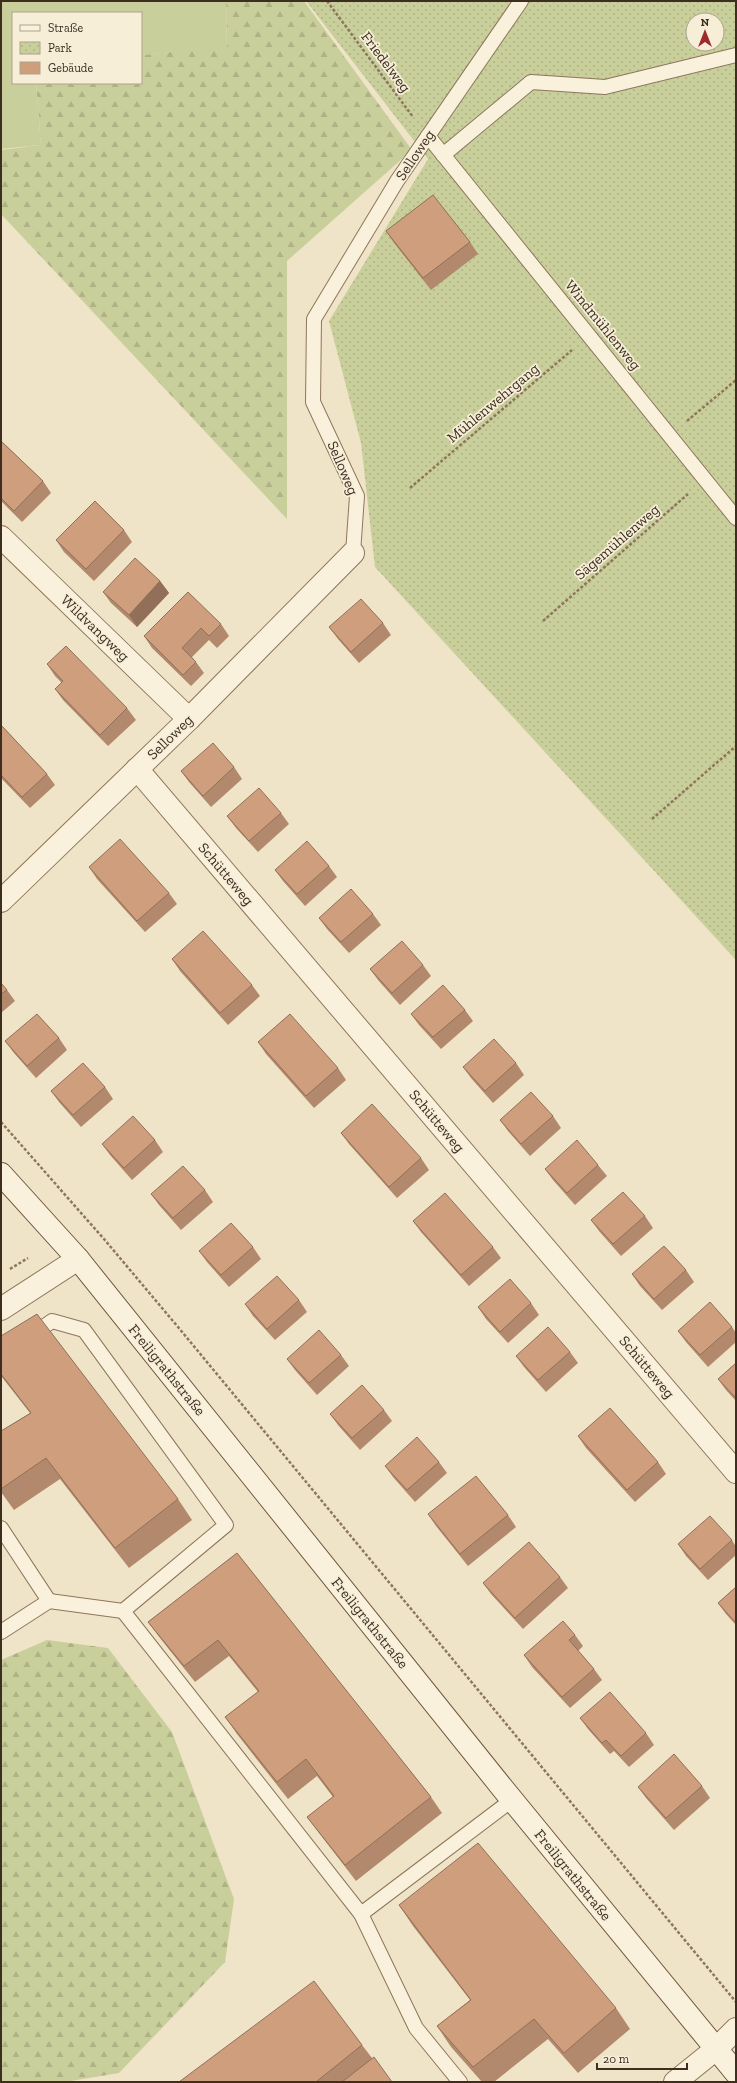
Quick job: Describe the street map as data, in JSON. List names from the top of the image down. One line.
{"streets":{"street":["Selloweg","Wildvangweg","Schütteweg","Freiligrathstraße"],"lane":["Windmühlenweg"],"path":["Friedelweg","Mühlenwehrgang","Sägemühlenweg"]},"crossings":[["Friedelweg","Selloweg"],["Friedelweg","Windmühlenweg"],["Selloweg","Windmühlenweg"],["Selloweg","Wildvangweg"],["Selloweg","Schütteweg"],["Windmühlenweg","Mühlenwehrgang"],["Windmühlenweg","Sägemühlenweg"]],"legend":["Straße","Park","Gebäude"],"scale_bar":"20 m","north":"top"}
